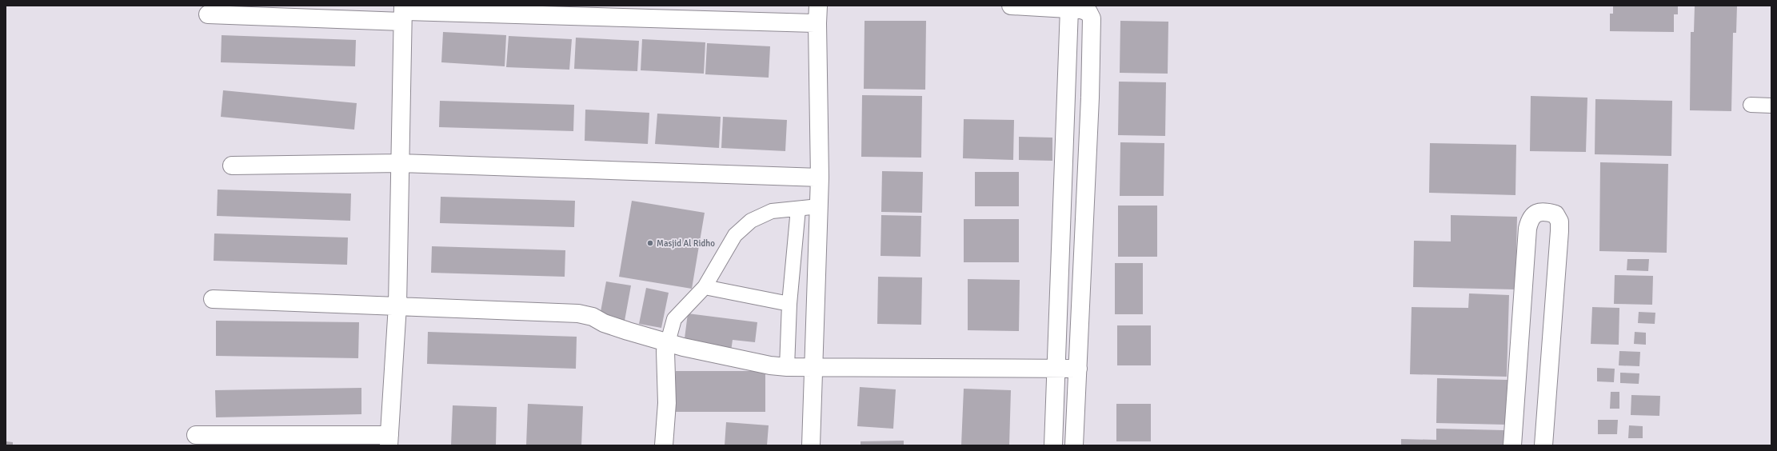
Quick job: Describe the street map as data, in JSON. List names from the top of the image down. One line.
{"places":["Masjid Al Ridho"]}
